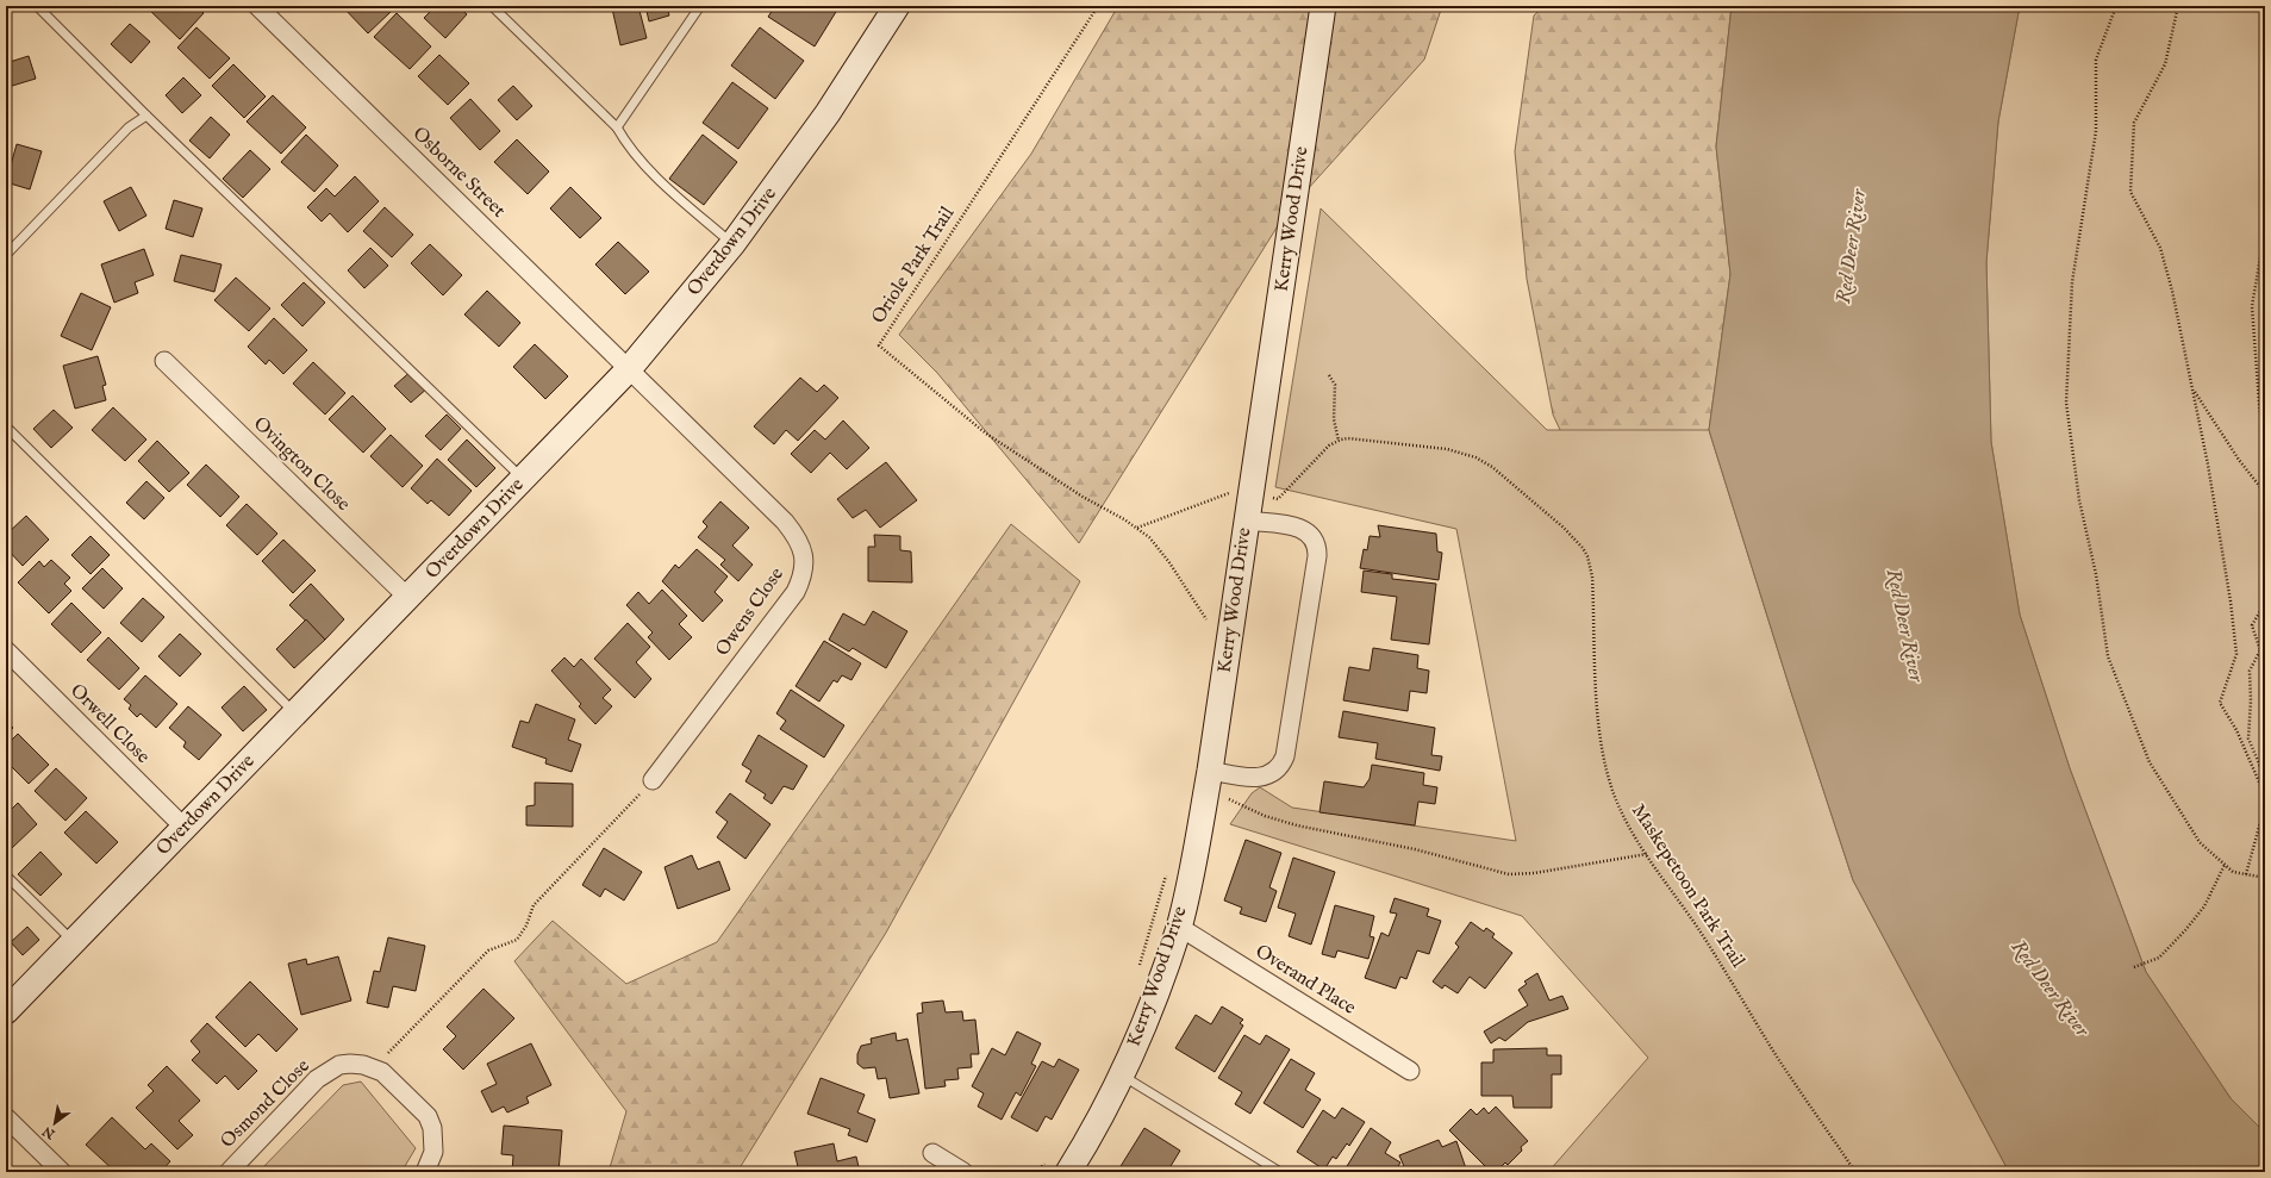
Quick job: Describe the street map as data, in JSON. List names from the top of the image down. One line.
{"streets":{"street":["Osborne Street","Kerry Wood Drive","Overdown Drive","Ovington Close","Owens Close","Orwell Close","Overand Place","Osmond Close"],"path":["Oriole Park Trail","Maskepetoon Park Trail"]},"crossings":[["Osborne Street","Overdown Drive"],["Osborne Street","Owens Close"],["Kerry Wood Drive","Overand Place"],["Overdown Drive","Ovington Close"],["Overdown Drive","Owens Close"],["Overdown Drive","Orwell Close"]],"water":["Red Deer River"],"north":"bottom left"}
